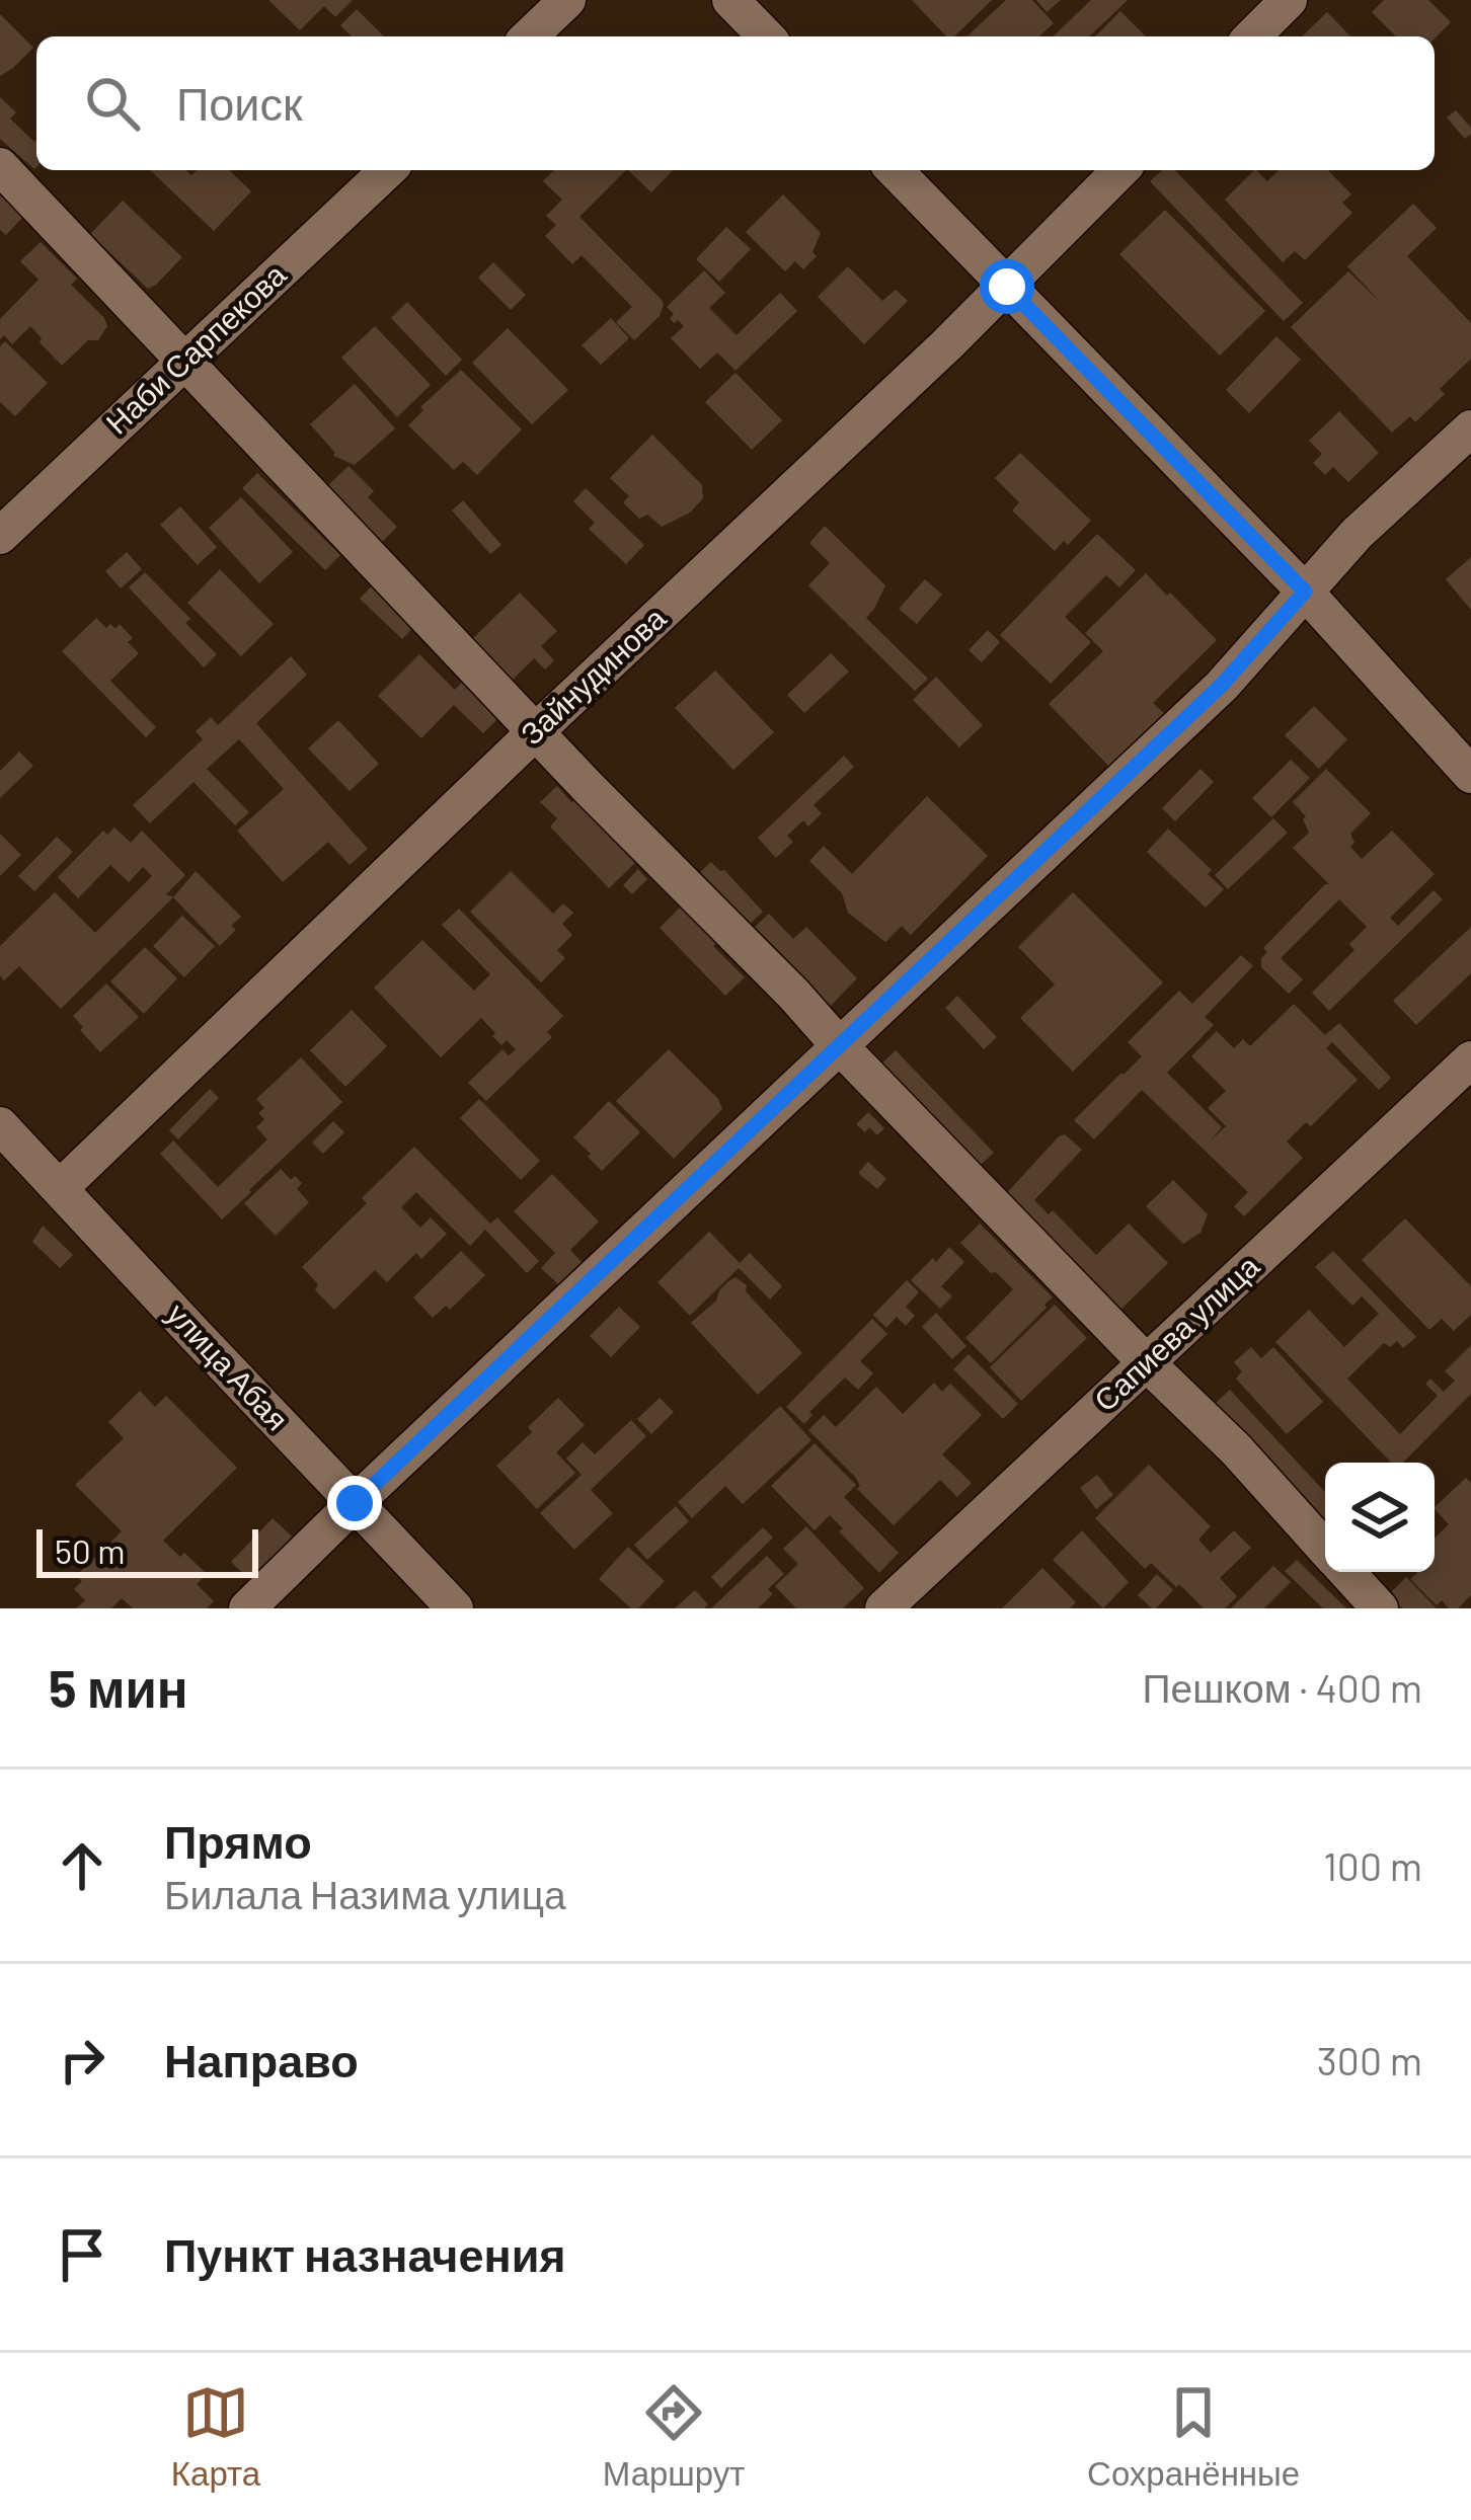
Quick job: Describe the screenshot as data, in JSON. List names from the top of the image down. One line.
{"streets":{"street":["Наби Сарпекова","Зайнудинова","Сапиева улица","улица Абая"]},"crossings":[["Зайнудинова","улица Абая"]],"scale_bar":"50 m","page":{"search":"Поиск","scale":"50 m","heading":["5 мин","Пешком · 400 m"],"list":[["Прямо","Билала Назима улица","100 m"],["Направо","300 m"],"Пункт назначения"],"nav":["Карта","Маршрут","Сохранённые"]}}
